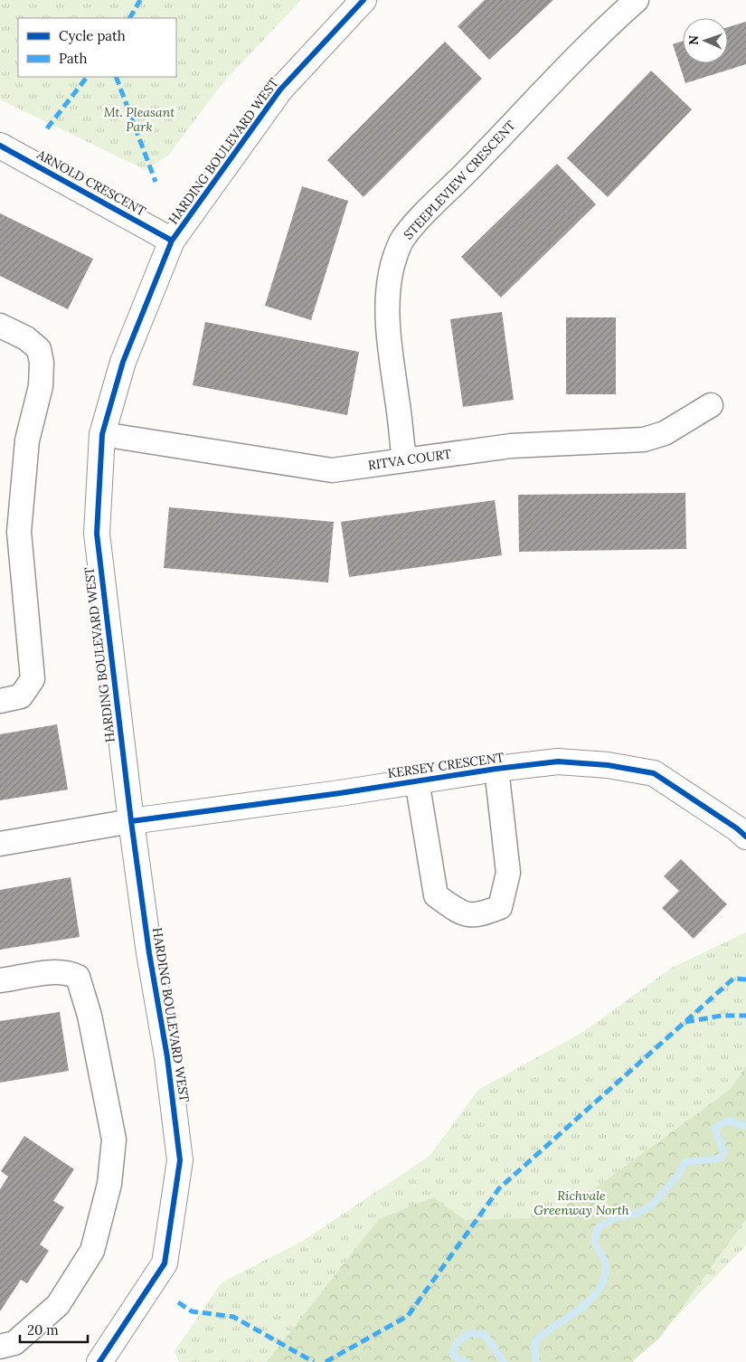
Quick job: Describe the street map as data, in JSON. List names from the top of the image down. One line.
{"streets":{"street":["HARDING BOULEVARD WEST","STEEPLEVIEW CRESCENT","ARNOLD CRESCENT","RITVA COURT","KERSEY CRESCENT"]},"crossings":[["HARDING BOULEVARD WEST","ARNOLD CRESCENT"],["HARDING BOULEVARD WEST","RITVA COURT"],["HARDING BOULEVARD WEST","KERSEY CRESCENT"],["STEEPLEVIEW CRESCENT","RITVA COURT"]],"parks":["Mt. Pleasant Park","Richvale Greenway North"],"legend":["Cycle path","Path"],"scale_bar":"20 m","north":"left"}
